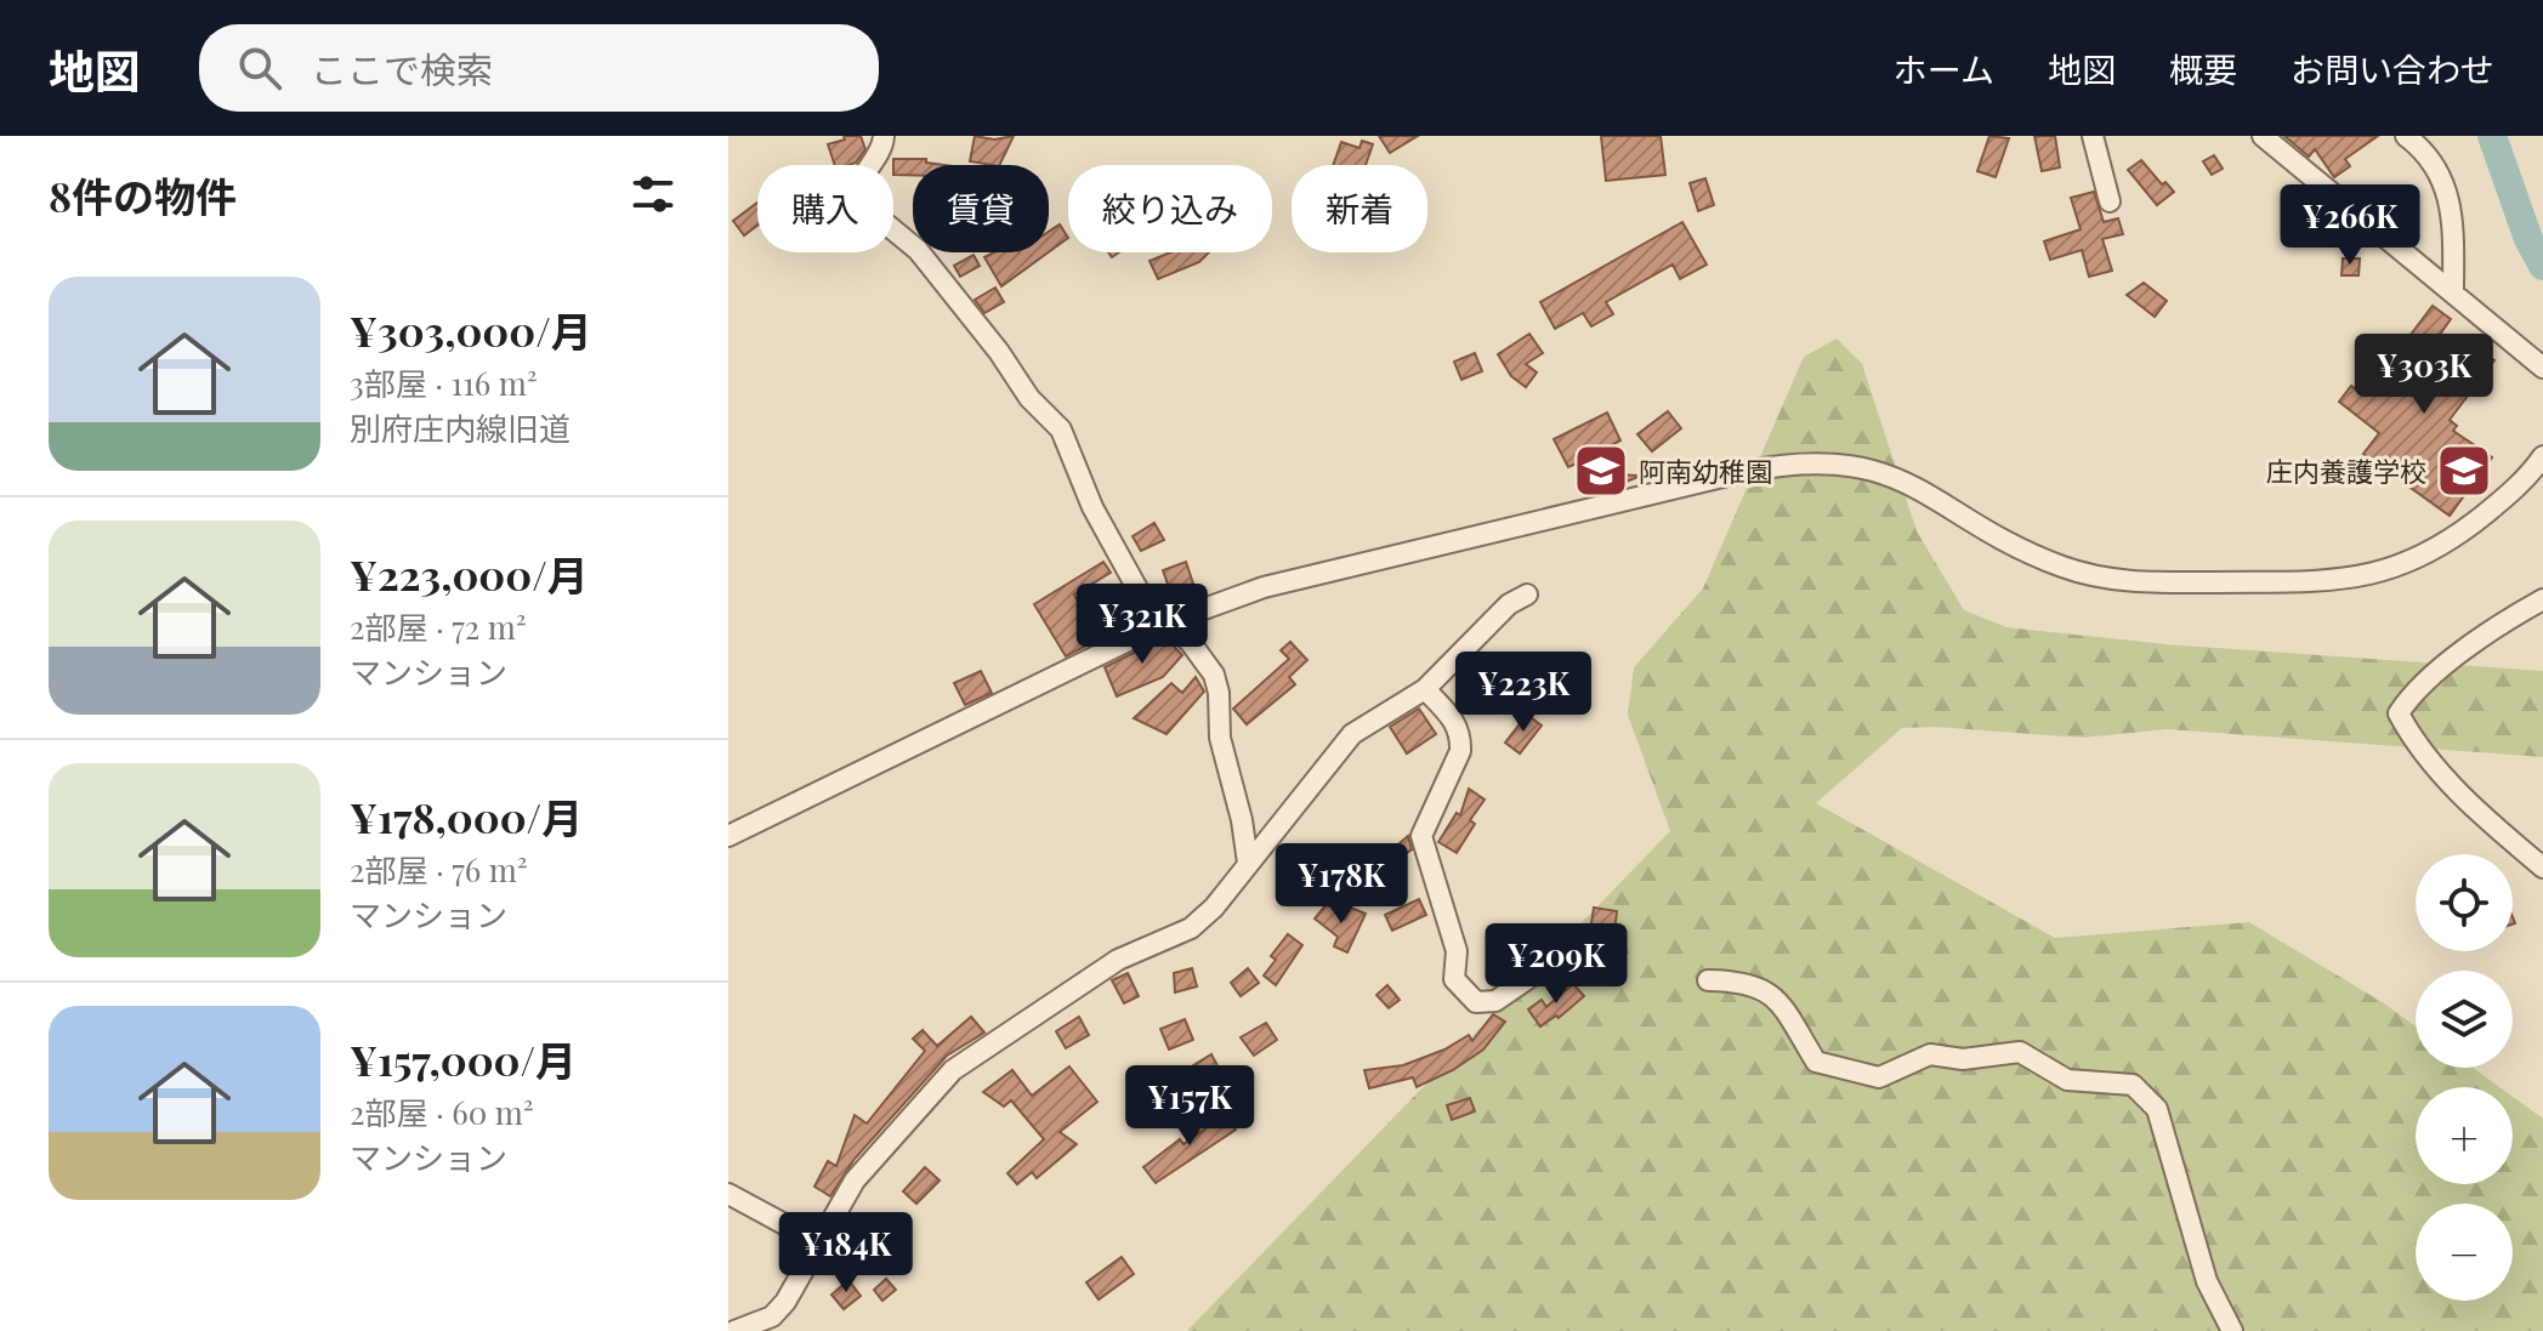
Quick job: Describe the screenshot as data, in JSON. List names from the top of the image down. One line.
{"places":{"school or university":["阿南幼稚園","庄内養護学校"]},"page":{"header":"地図","search":"ここで検索","nav":["ホーム","地図","概要","お問い合わせ"],"heading":"8件の物件","chip":["購入","賃貸","絞り込み","新着"],"price":["¥266K","¥303K","¥321K","¥223K","¥178K","¥209K","¥157K","¥184K"],"list":[{"name":"¥303,000/月","note":"3部屋 · 116 m² · 別府庄内線旧道"},{"name":"¥223,000/月","note":"2部屋 · 72 m² · マンション"},{"name":"¥178,000/月","note":"2部屋 · 76 m² · マンション"},{"name":"¥157,000/月","note":"2部屋 · 60 m² · マンション"}],"map_buttons":["+","−"]}}
